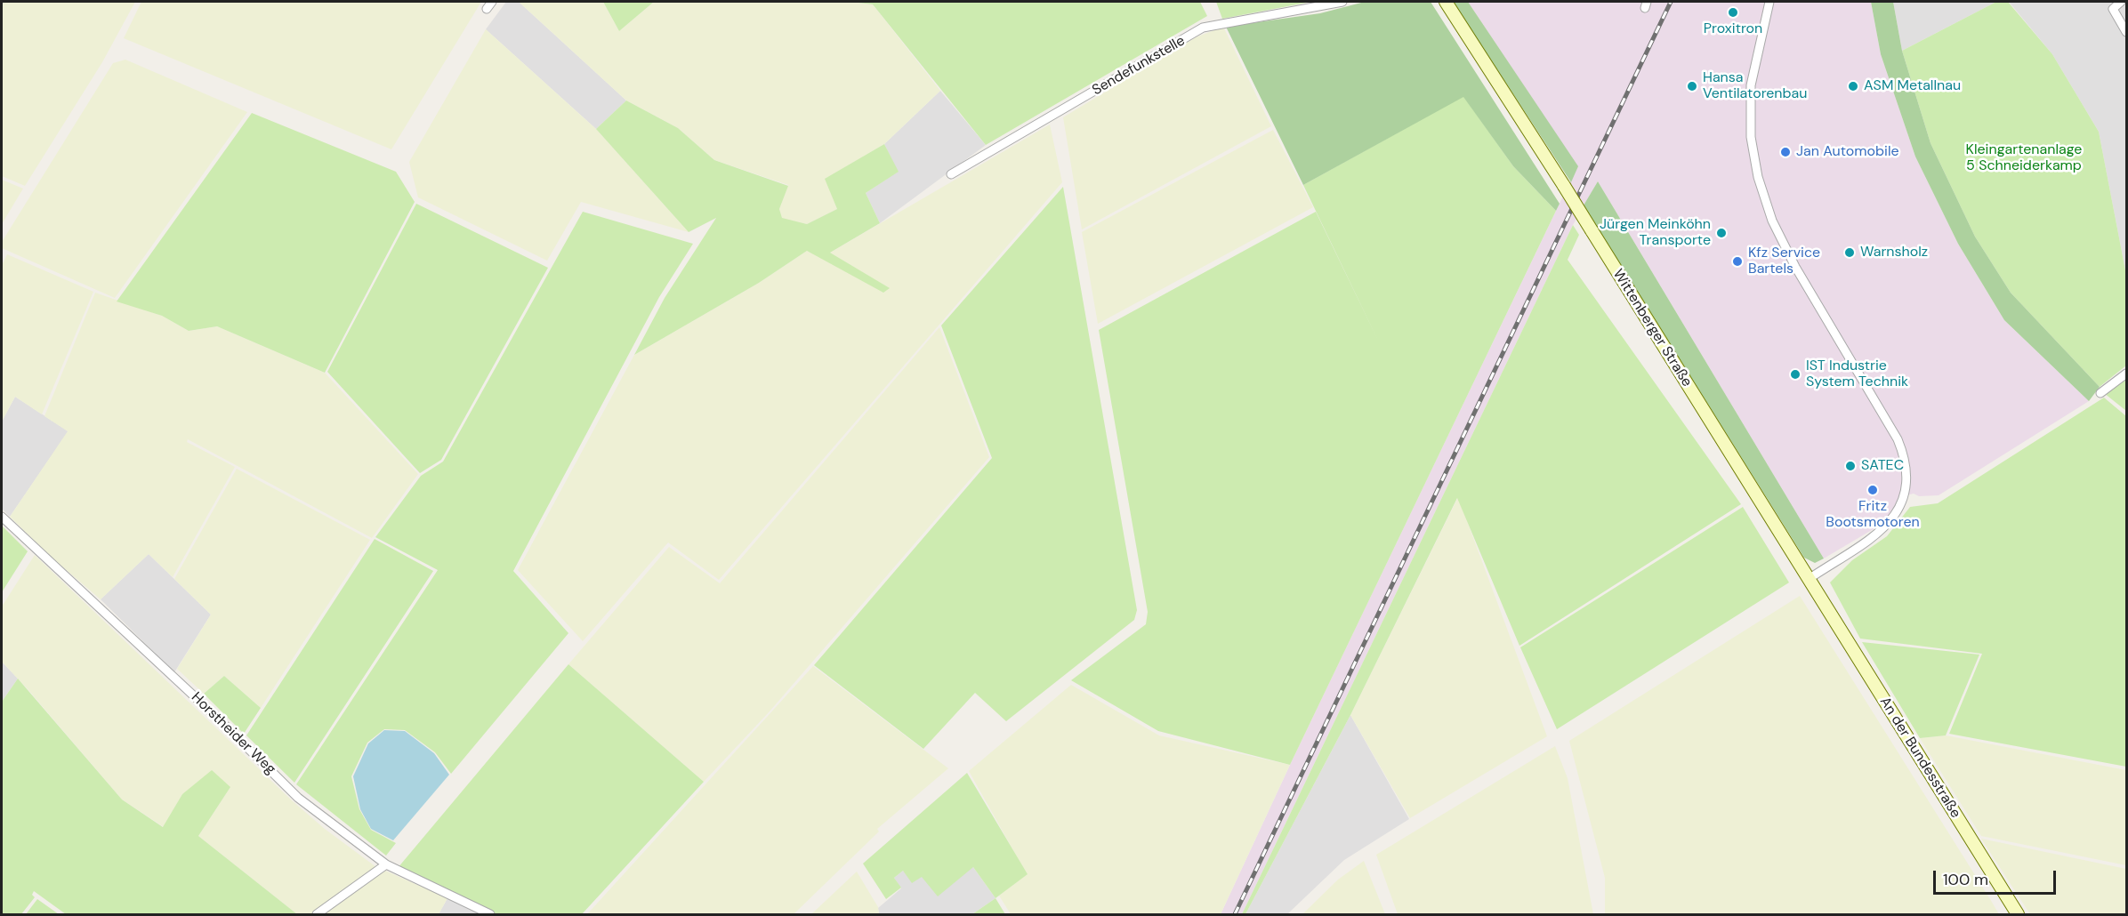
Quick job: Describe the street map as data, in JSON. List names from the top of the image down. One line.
{"streets":{"main road":["Wittenberger Straße","An der Bundesstraße"],"street":["Sendefunkstelle","Horstheider Weg"]},"crossings":[["Wittenberger Straße","An der Bundesstraße"]],"parks":["Kleingartenanlage 5 Schneiderkamp"],"places":["Proxitron","Hansa Ventilatorenbau","ASM Metallnau","Jan Automobile","Jürgen Meinköhn Transporte","Warnsholz","Kfz Service Bartels","IST Industrie System Technik","SATEC","Fritz Bootsmotoren"],"scale_bar":"100 m"}
